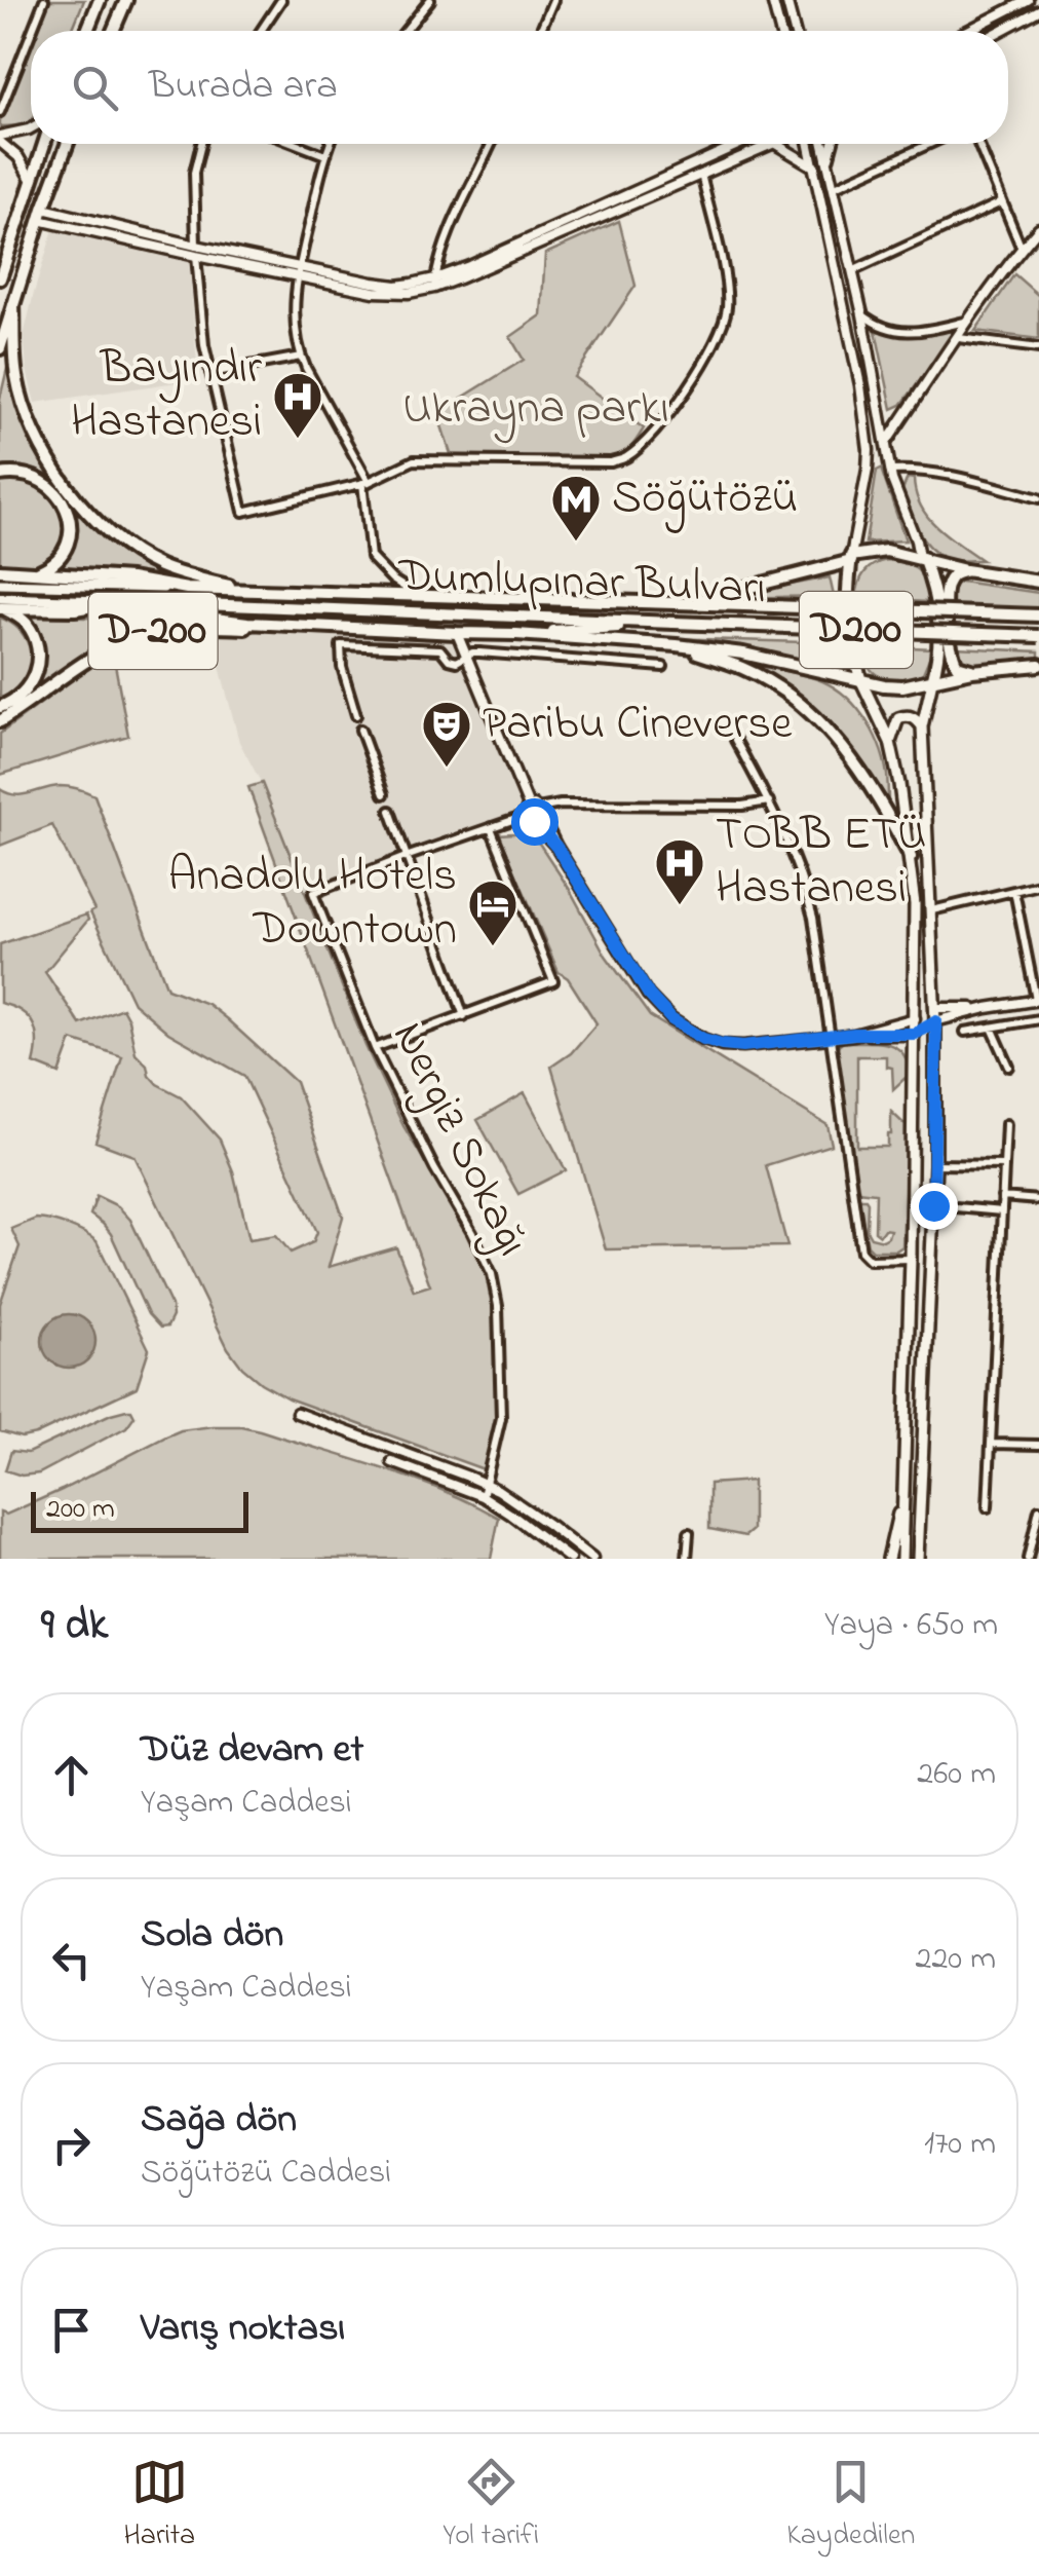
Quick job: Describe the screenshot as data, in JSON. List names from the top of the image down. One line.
{"streets":{"highway":["Dumlupınar Bulvarı","D200","D-200"],"street":["Nergiz Sokağı"]},"parks":["Ukrayna parkı"],"places":{"hospital":["Bayındır Hastanesi","TOBB ETÜ Hastanesi"],"metro station":["Söğütözü"],"theatre":["Paribu Cineverse"],"hotel":["Anadolu Hotels Downtown"]},"scale_bar":"200 m","page":{"search":"Burada ara","scale":"200 m","heading":["9 dk","Yaya · 650 m"],"list":[["Düz devam et","Yaşam Caddesi","260 m"],["Sola dön","Yaşam Caddesi","220 m"],["Sağa dön","Söğütözü Caddesi","170 m"],"Varış noktası"],"nav":["Harita","Yol tarifi","Kaydedilen"]}}
